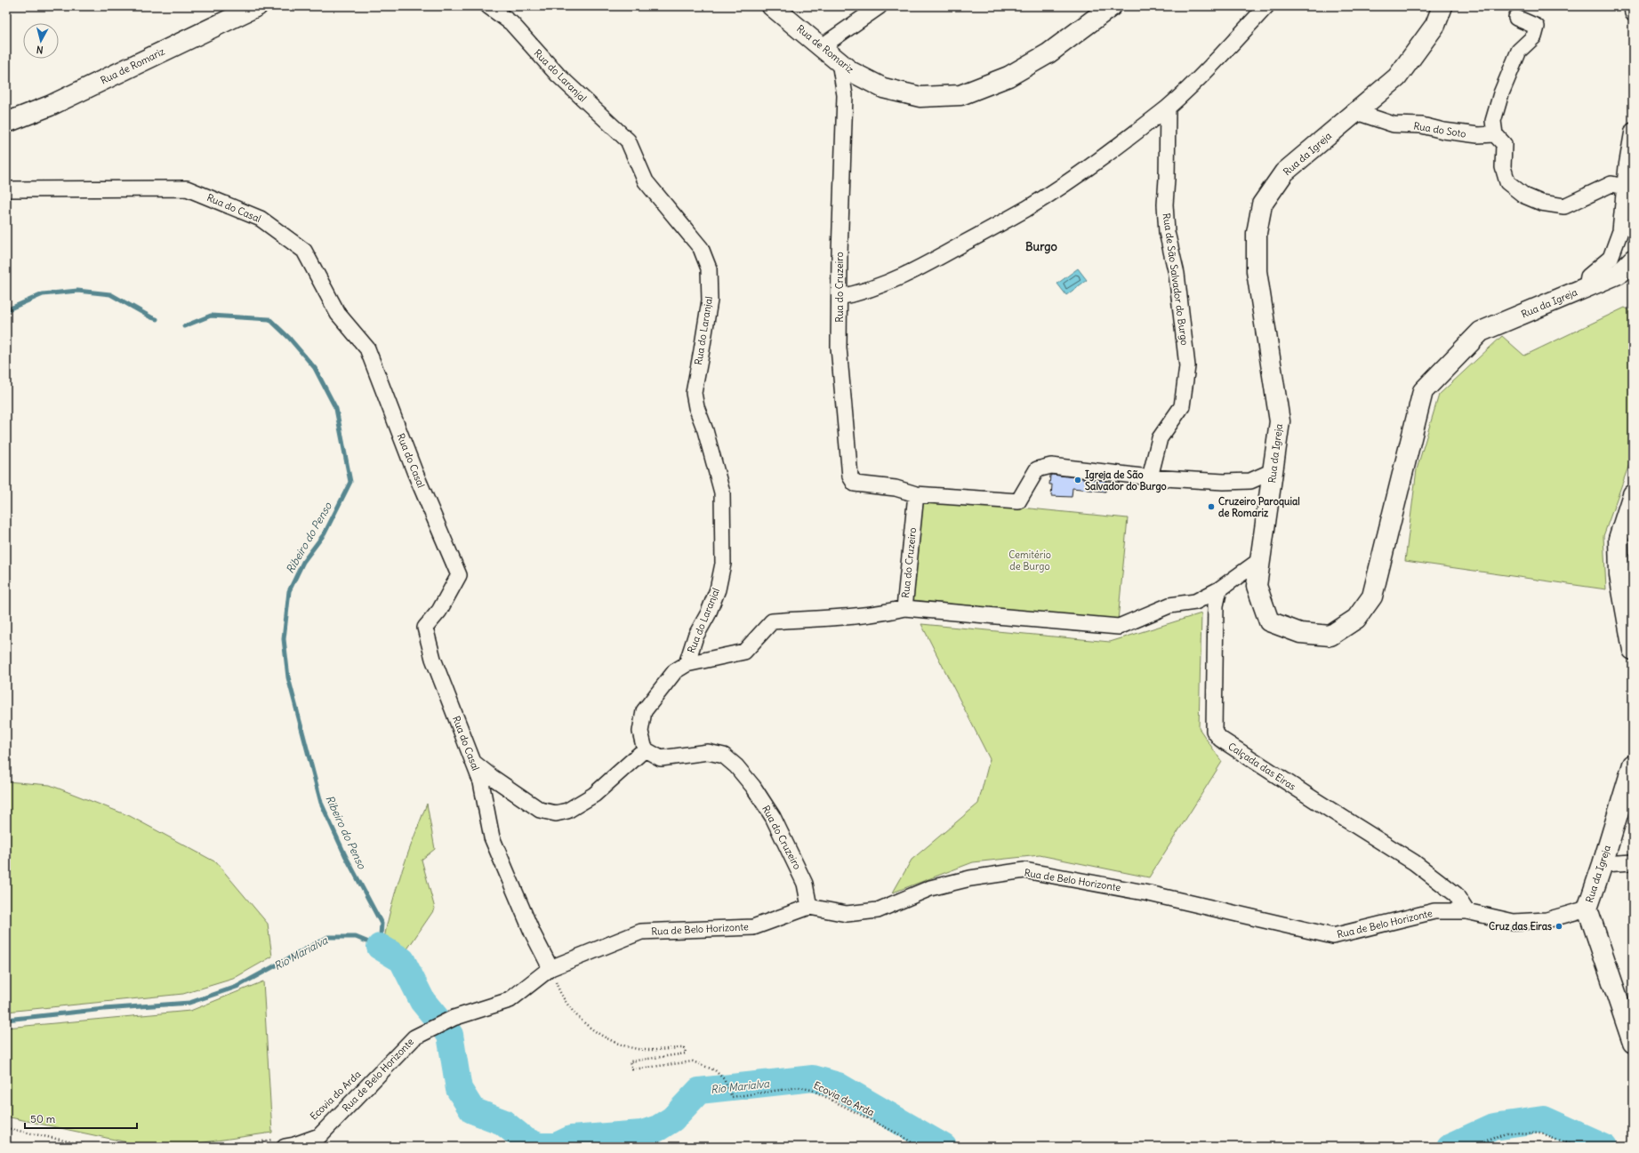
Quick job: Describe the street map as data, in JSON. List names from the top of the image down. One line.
{"streets":{"street":["Rua de Romariz","Rua do Laranjal","Rua do Soto","Rua da Igreja","Rua do Casal","Rua de São Salvador do Burgo","Rua do Cruzeiro","Calçada das Eiras","Rua de Belo Horizonte"],"path":["Ecovia do Arda"]},"crossings":[["Rua de Romariz","Rua do Cruzeiro"],["Rua do Laranjal","Rua do Cruzeiro"],["Rua do Soto","Rua da Igreja"],["Rua da Igreja","Rua de Belo Horizonte"],["Rua do Casal","Rua de Belo Horizonte"],["Rua do Casal","Ecovia do Arda"],["Rua do Cruzeiro","Rua de Belo Horizonte"],["Calçada das Eiras","Rua de Belo Horizonte"],["Rua de Belo Horizonte","Ecovia do Arda"]],"districts":["Burgo"],"water":["Ribeiro do Penso","Rio Marialva"],"parks":["Cemitério de Burgo"],"places":["Igreja de São Salvador do Burgo","Cruzeiro Paroquial de Romariz","Cruz das Eiras"],"scale_bar":"50 m","north":"bottom"}
